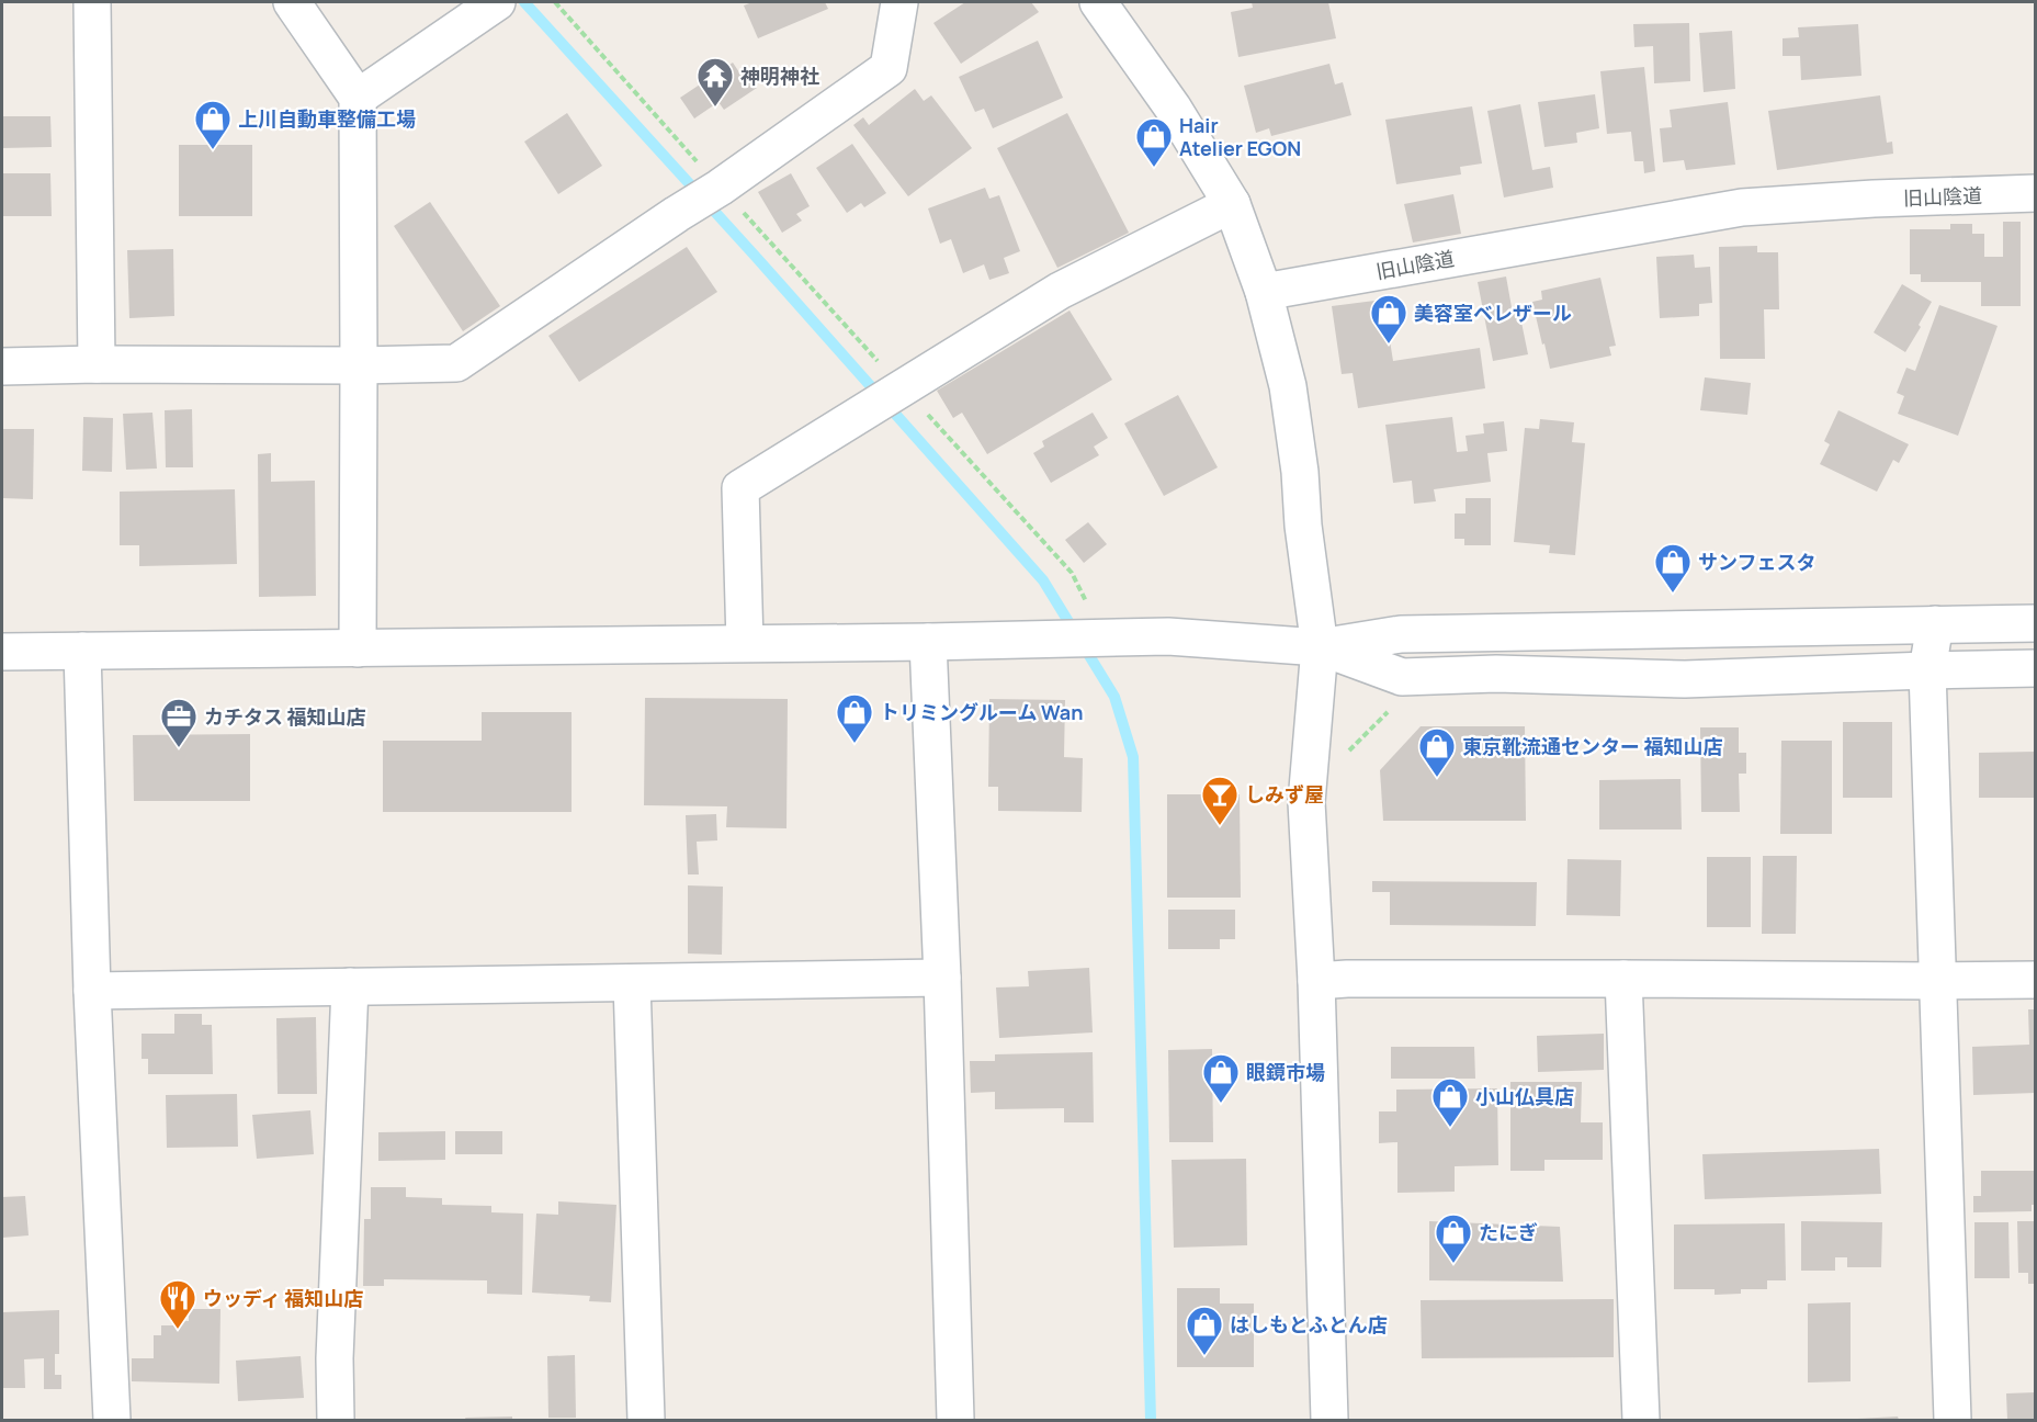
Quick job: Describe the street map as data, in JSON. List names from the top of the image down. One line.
{"streets":{"street":["旧山陰道"]},"places":{"temple":["神明神社"],"shop":["上川自動車整備工場","Hair Atelier EGON","美容室ベレザール","サンフェスタ","トリミングルーム Wan","東京靴流通センター 福知山店","眼鏡市場","小山仏具店","たにぎ","はしもとふとん店"],"office":["カチタス 福知山店"],"bar":["しみず屋"],"restaurant":["ウッディ 福知山店"]}}
